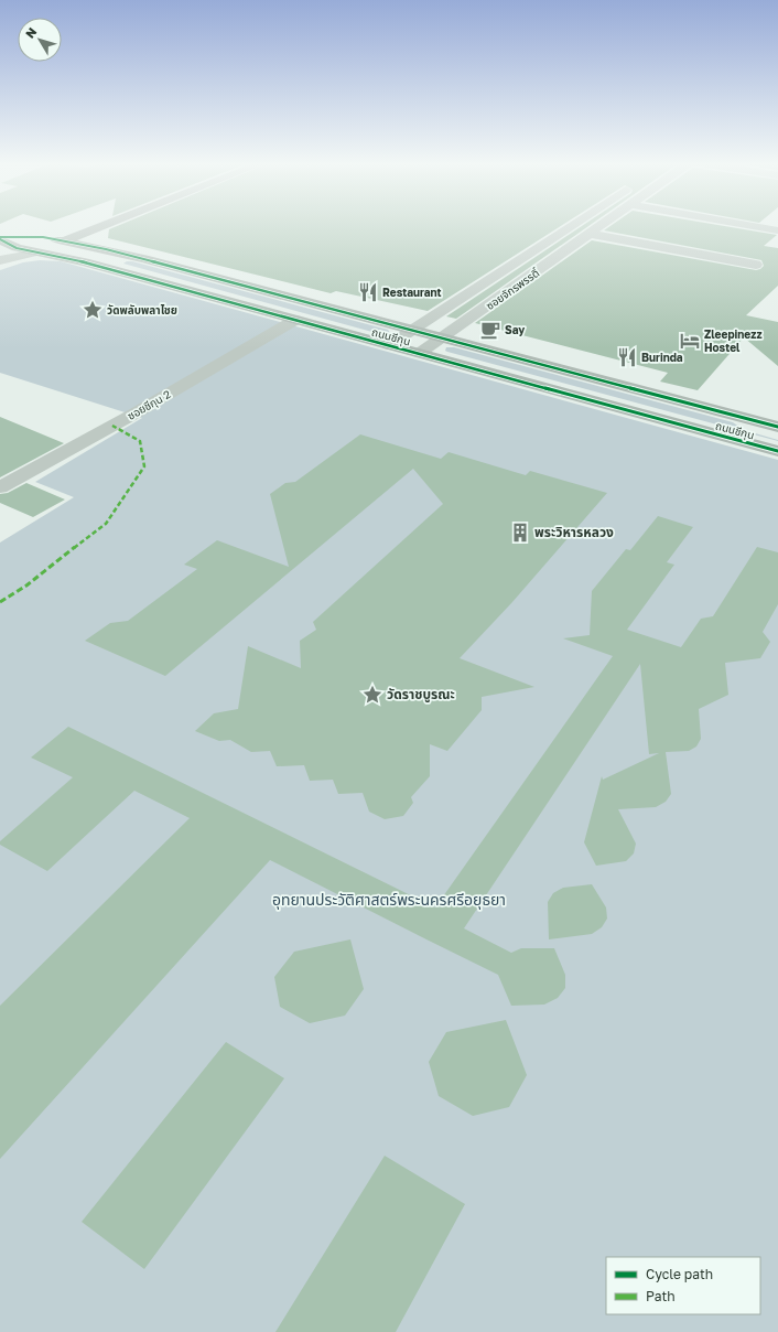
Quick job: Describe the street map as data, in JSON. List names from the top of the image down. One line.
{"streets":{"main road":["ถนนชีกุน"],"street":["ซอยจักรพรรดิ์","ซอยชีกุน 2"]},"crossings":[["ซอยจักรพรรดิ์","ถนนชีกุน"],["ถนนชีกุน","ซอยชีกุน 2"]],"parks":["อุทยานประวัติศาสตร์พระนครศรีอยุธยา"],"places":{"restaurant":["Restaurant","Burinda"],"place":["วัดพลับพลาไชย","วัดราชบูรณะ"],"cafe":["Say"],"hotel":["Zleepinezz Hostel"],"building":["พระวิหารหลวง"]},"legend":["Cycle path","Path"],"north":"top left"}
